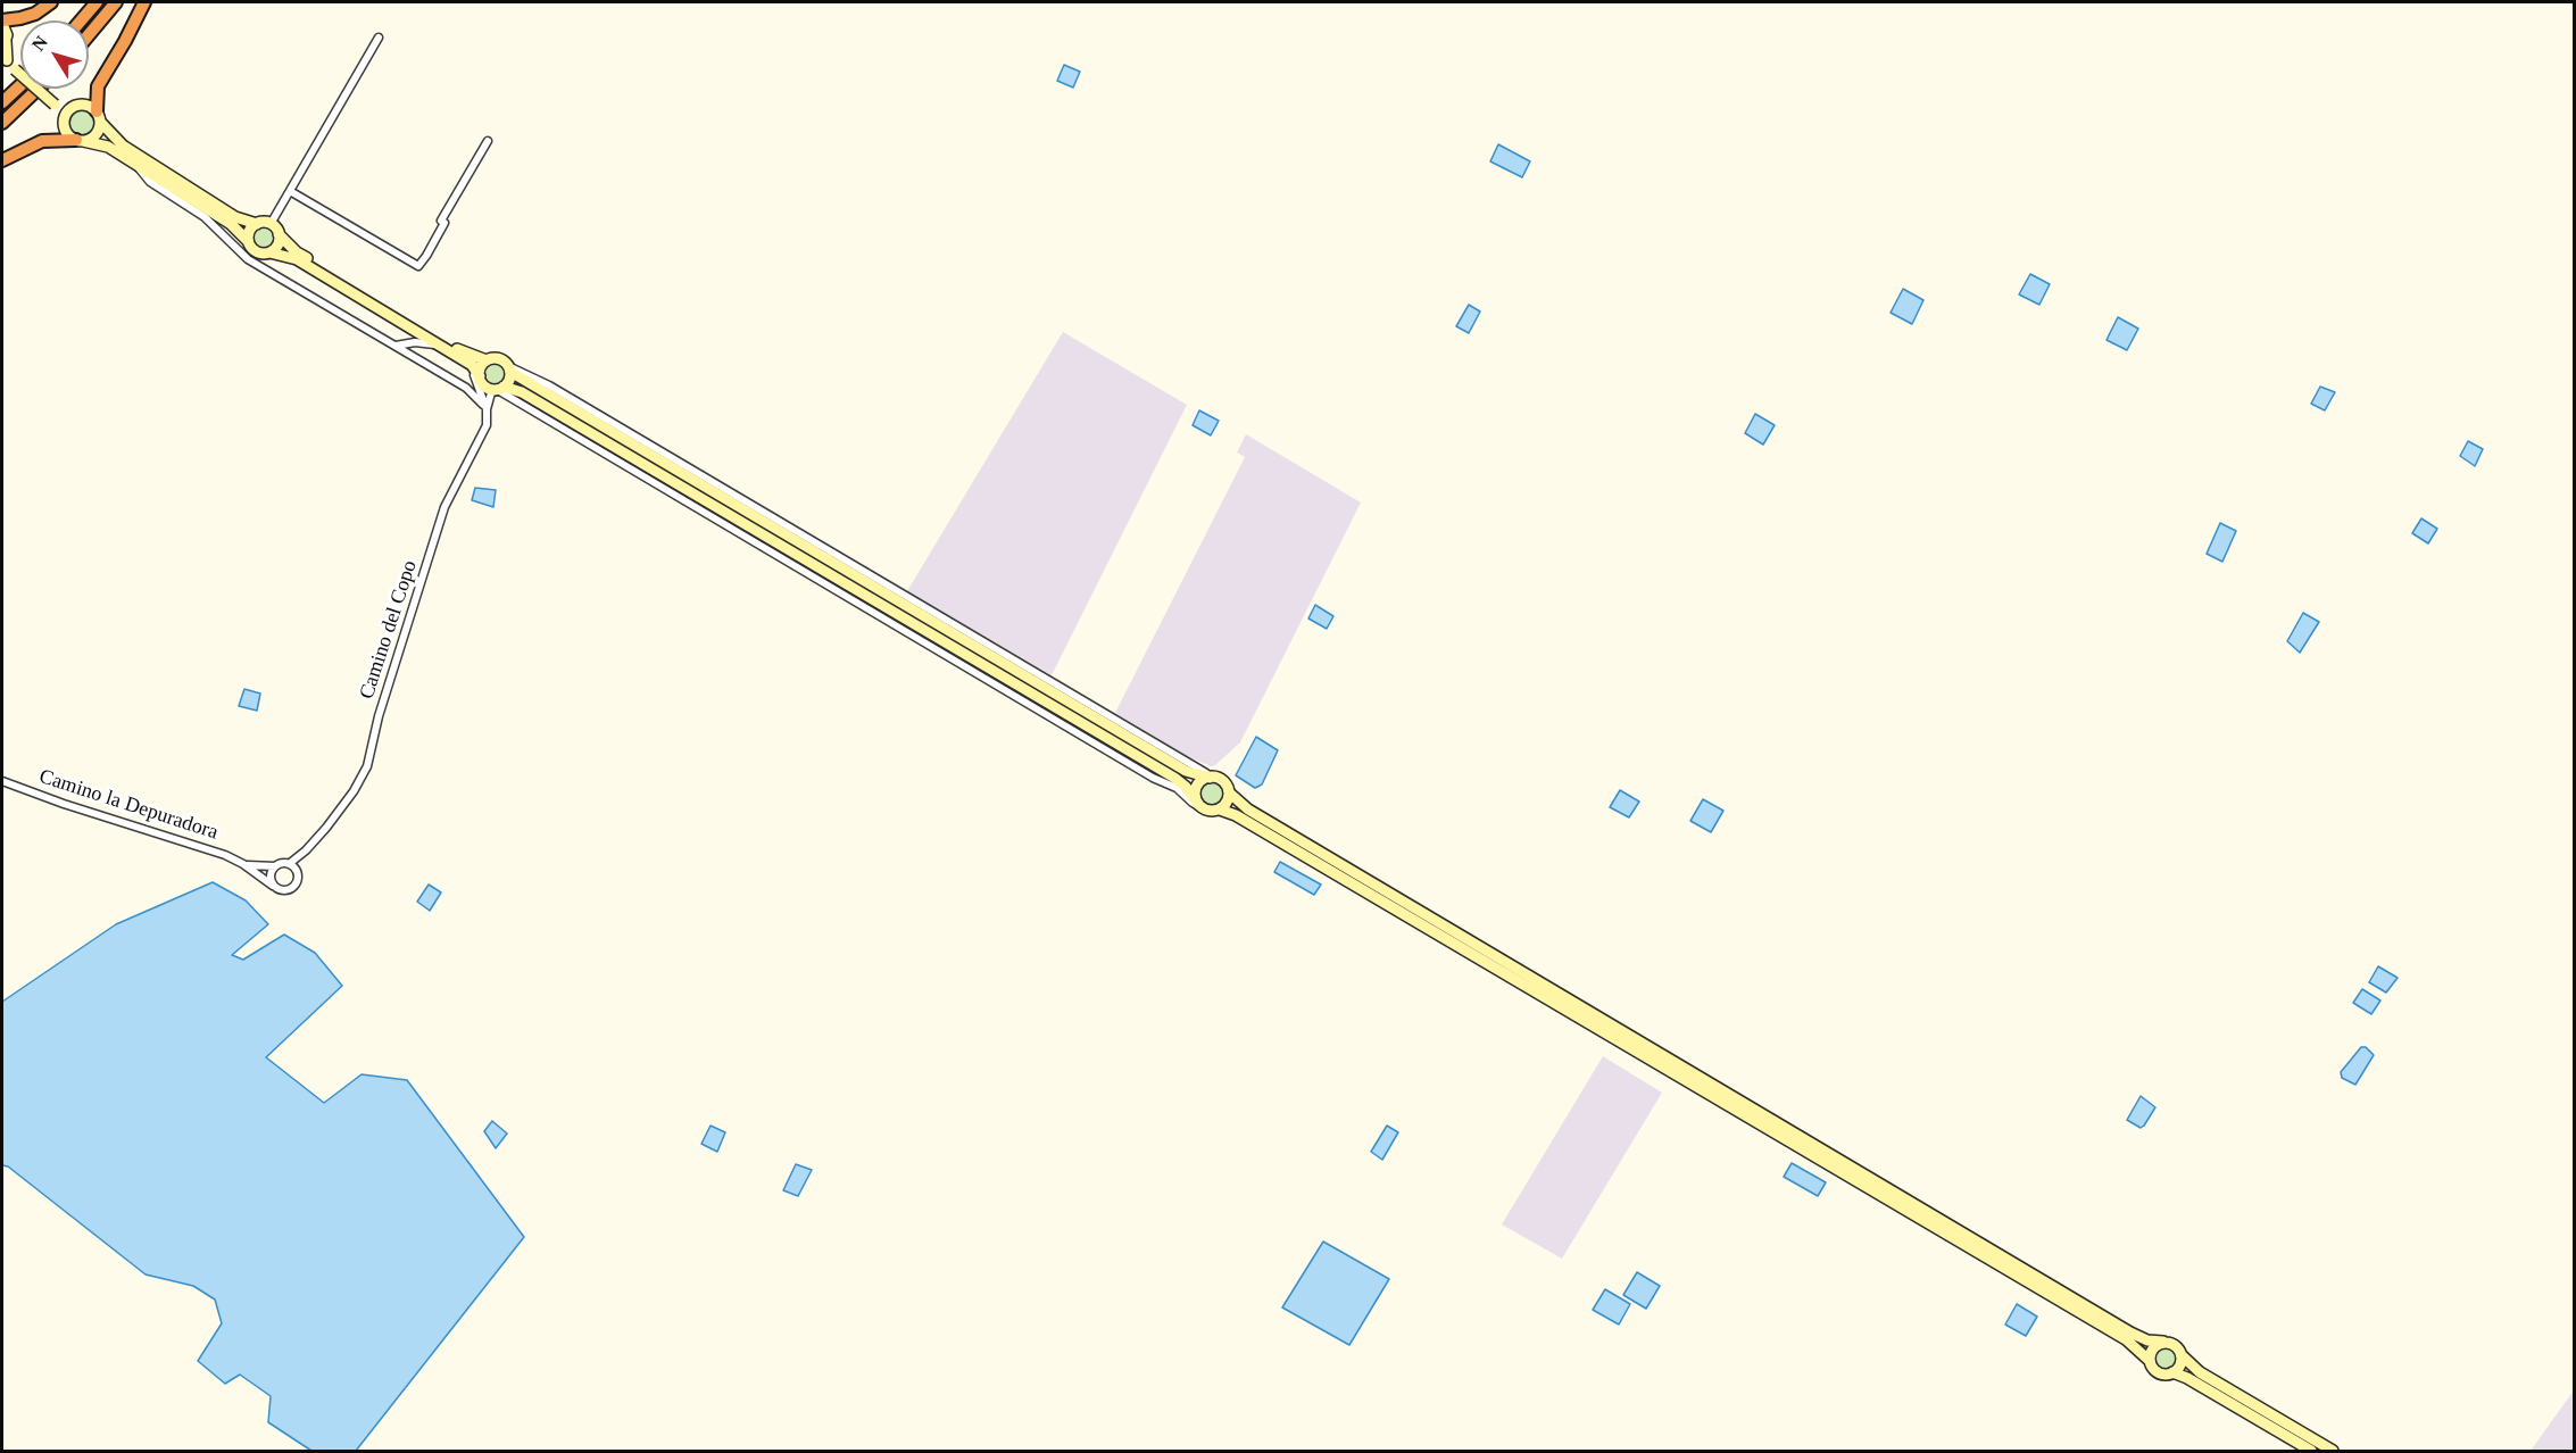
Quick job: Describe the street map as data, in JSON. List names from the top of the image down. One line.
{"streets":{"street":["Camino del Copo","Camino la Depuradora"]},"north":"top left"}
